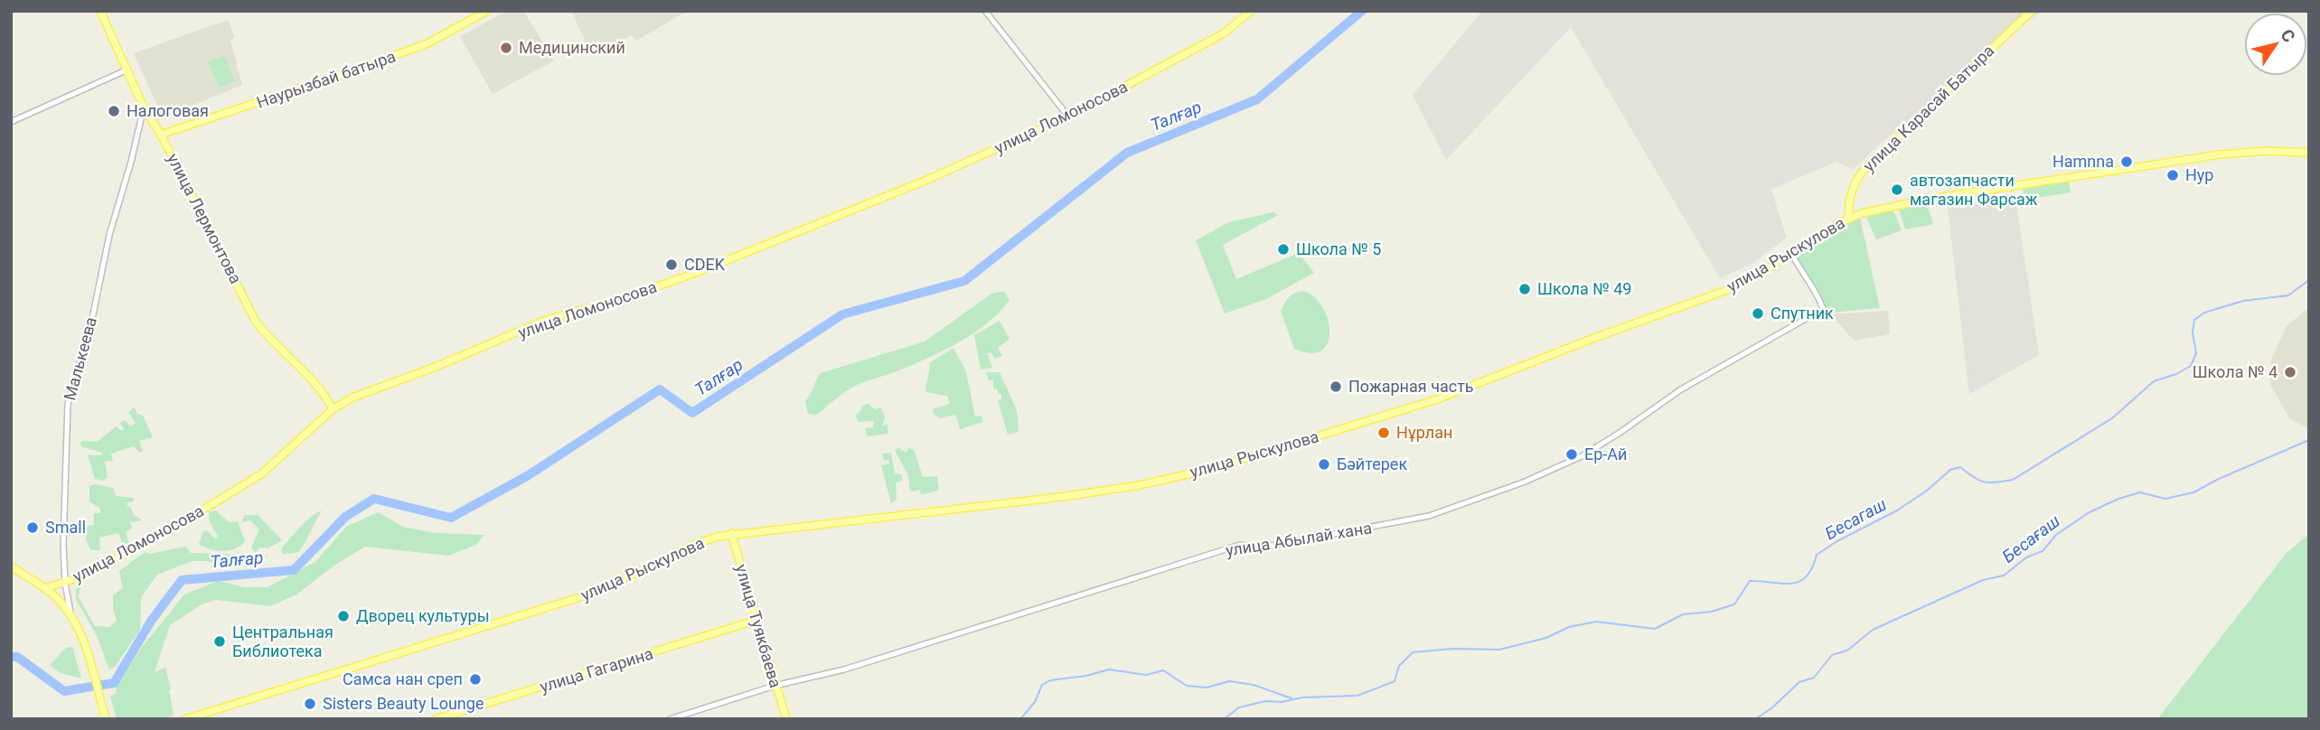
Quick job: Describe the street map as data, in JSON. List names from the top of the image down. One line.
{"streets":{"main road":["Наурызбай батыра","улица Карасай Батыра","улица Ломоносова","улица Лермонтова","улица Рыскулова","улица Туякбаева","улица Гагарина"],"street":["Малькеева","улица Абылай хана"]},"crossings":[["Наурызбай батыра","улица Лермонтова"],["улица Карасай Батыра","улица Рыскулова"],["улица Ломоносова","улица Лермонтова"],["улица Ломоносова","Малькеева"],["улица Лермонтова","Малькеева"],["улица Рыскулова","улица Абылай хана"],["улица Рыскулова","улица Туякбаева"],["улица Абылай хана","улица Туякбаева"],["улица Туякбаева","улица Гагарина"]],"water":["Талғар","Бесагаш","Бесағаш"],"places":["Медицинский","Налоговая","Hamnna","Hyp","автозапчасти магазин Фарсаж","Школа № 5","CDEK","Школа № 49","Спутник","Школа № 4","Пожарная часть","Нұрлан","Ер-Ай","Бәйтерек","Small","Дворец культуры","Центральная Библиотека","Самса нан среп","Sisters Beauty Lounge"],"north":"top right"}
